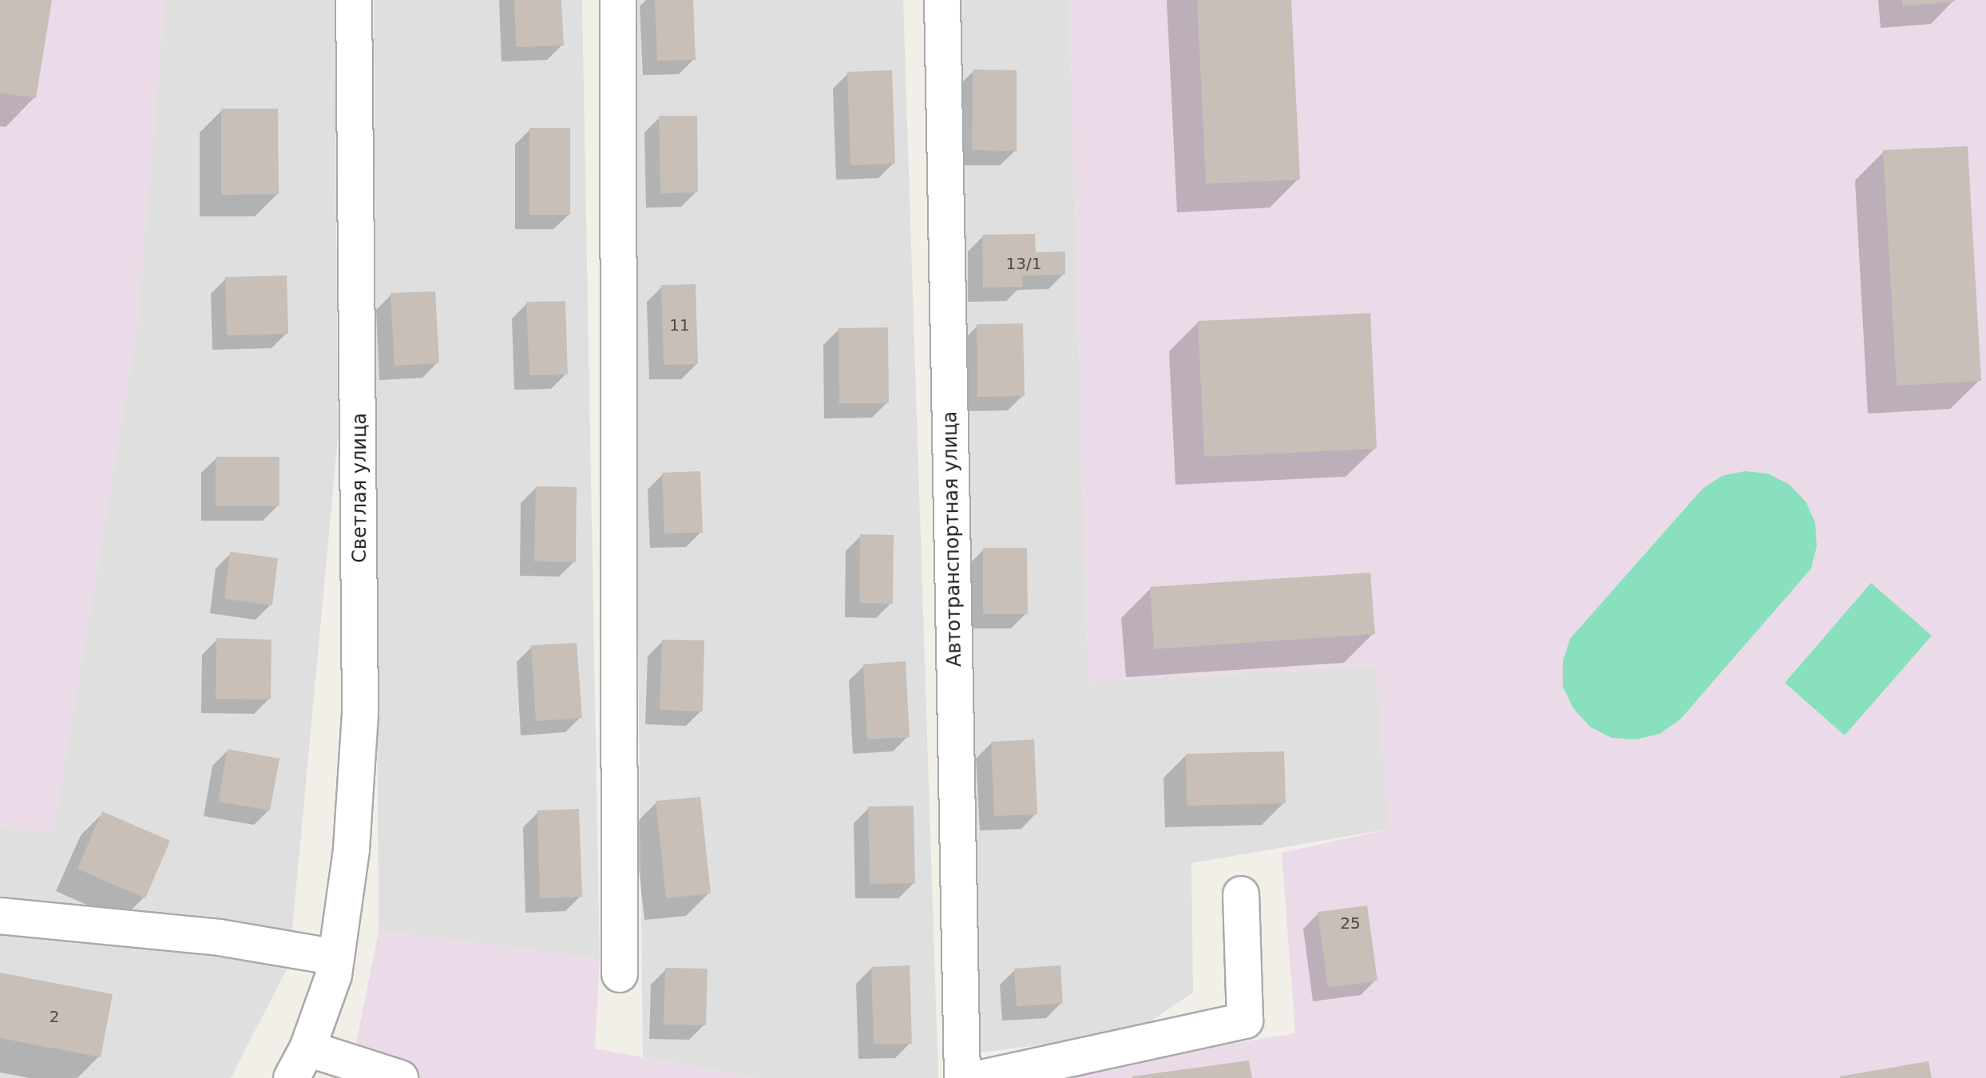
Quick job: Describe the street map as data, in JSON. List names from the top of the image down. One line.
{"streets":{"street":["Светлая улица","Автотранспортная улица"]},"house_numbers":["13/1","11","25","2"]}
